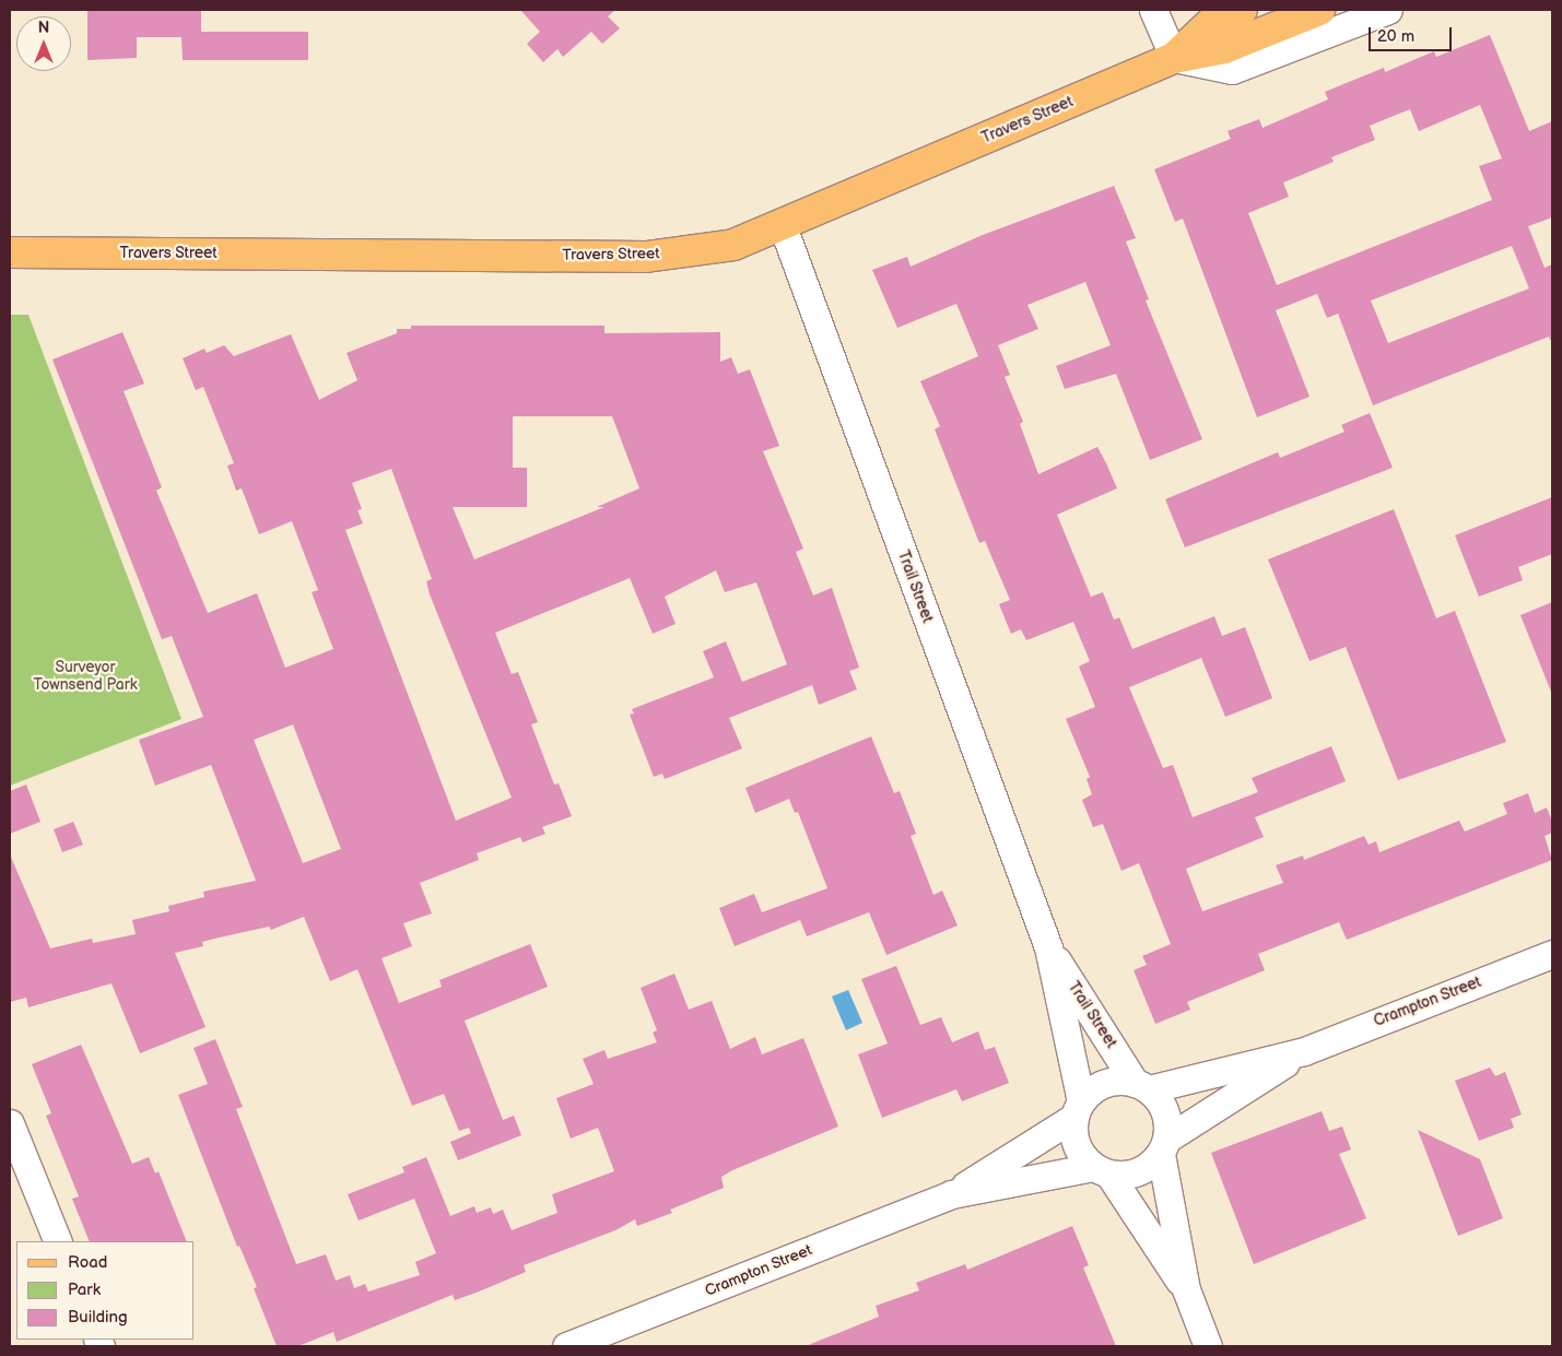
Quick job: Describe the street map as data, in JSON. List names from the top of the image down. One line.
{"streets":{"main road":["Travers Street"],"street":["Trail Street","Crampton Street"]},"crossings":[["Travers Street","Trail Street"],["Trail Street","Crampton Street"]],"parks":["Surveyor Townsend Park"],"legend":["Road","Park","Building"],"scale_bar":"20 m","north":"top"}
